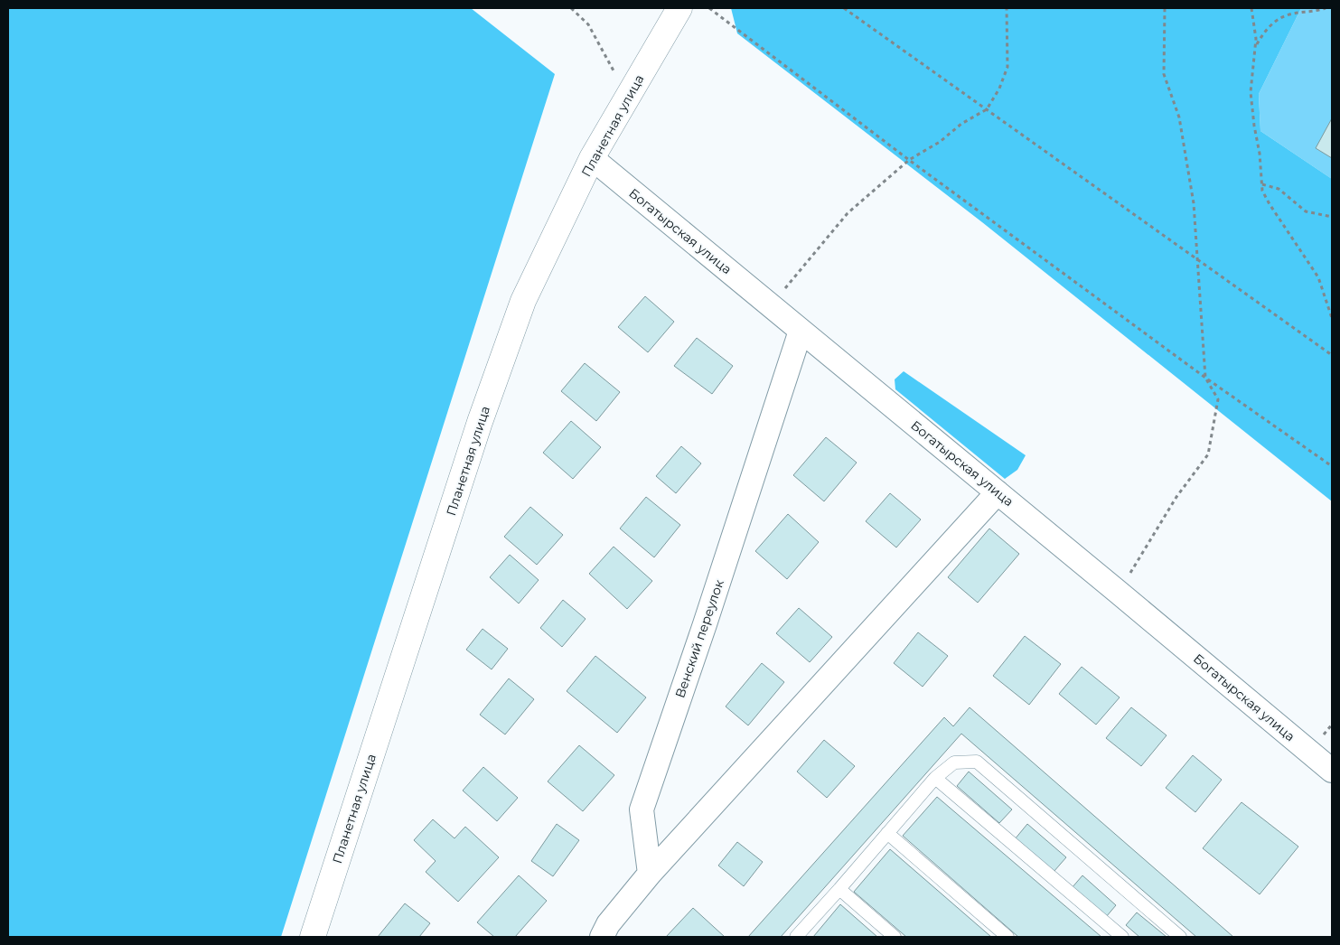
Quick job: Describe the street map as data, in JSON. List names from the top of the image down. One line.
{"streets":{"main road":["Планетная улица"],"street":["Богатырская улица","Венский переулок"]},"crossings":[["Планетная улица","Богатырская улица"],["Богатырская улица","Венский переулок"]]}
